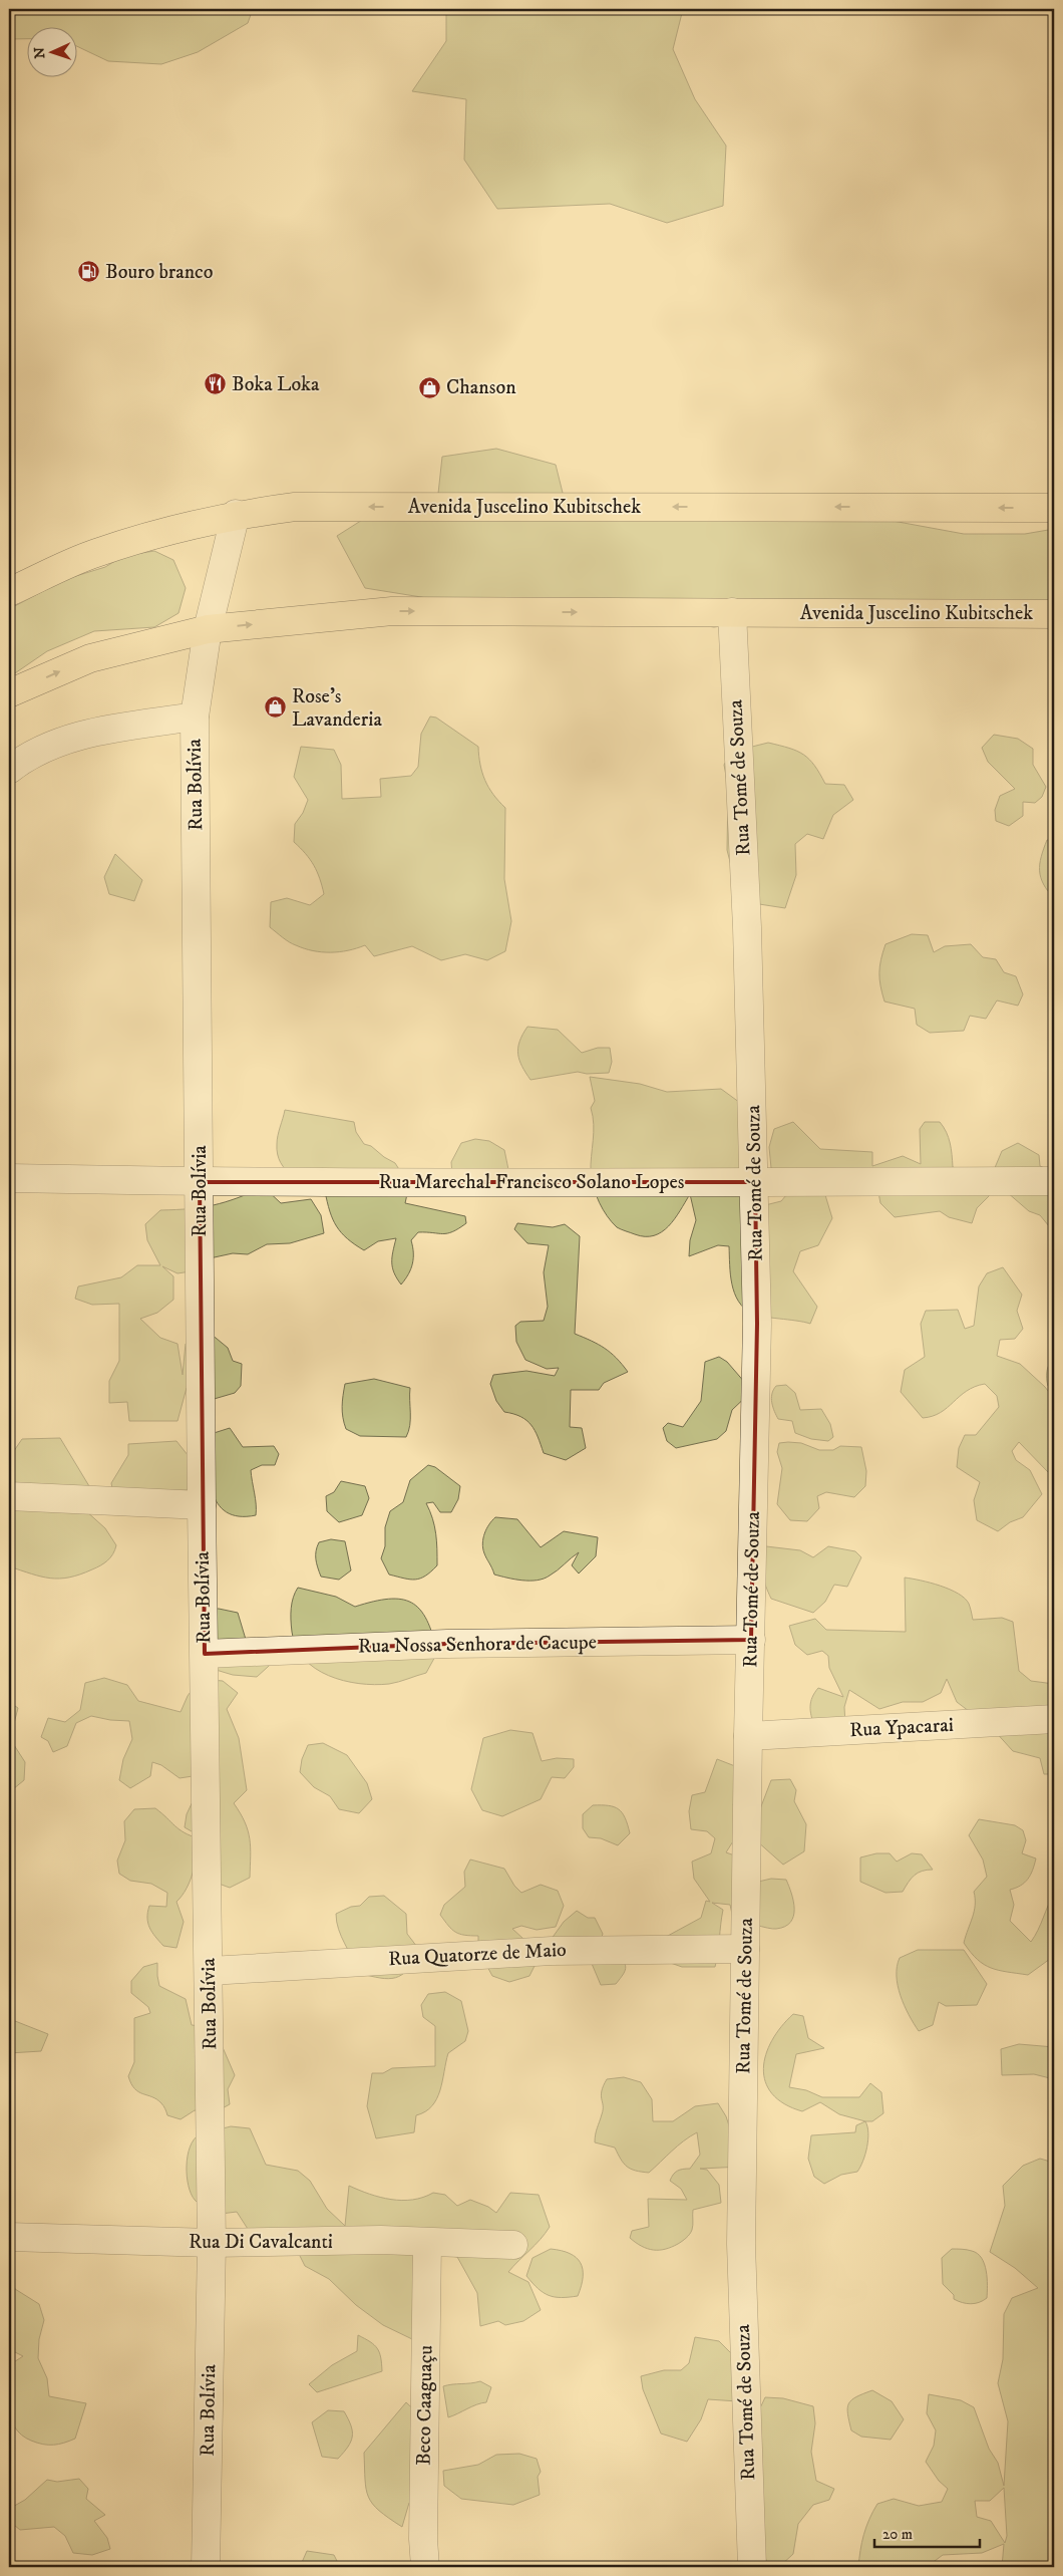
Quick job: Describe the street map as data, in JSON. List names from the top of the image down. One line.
{"streets":{"main road":["Avenida Juscelino Kubitschek"],"street":["Rua Tomé de Souza","Rua Bolívia","Rua Marechal Francisco Solano Lopes","Rua Nossa Senhora de Cacupe","Rua Ypacarai","Rua Quatorze de Maio","Rua Di Cavalcanti","Beco Caaguaçu"]},"crossings":[["Avenida Juscelino Kubitschek","Rua Tomé de Souza"],["Avenida Juscelino Kubitschek","Rua Bolívia"],["Rua Tomé de Souza","Rua Marechal Francisco Solano Lopes"],["Rua Tomé de Souza","Rua Nossa Senhora de Cacupe"],["Rua Tomé de Souza","Rua Ypacarai"],["Rua Tomé de Souza","Rua Quatorze de Maio"],["Rua Bolívia","Rua Marechal Francisco Solano Lopes"],["Rua Bolívia","Rua Nossa Senhora de Cacupe"],["Rua Bolívia","Rua Quatorze de Maio"],["Rua Bolívia","Rua Di Cavalcanti"],["Rua Di Cavalcanti","Beco Caaguaçu"]],"places":{"fuel station":["Bouro branco"],"restaurant":["Boka Loka"],"shop":["Chanson","Rose's Lavanderia"]},"scale_bar":"20 m","north":"left"}
